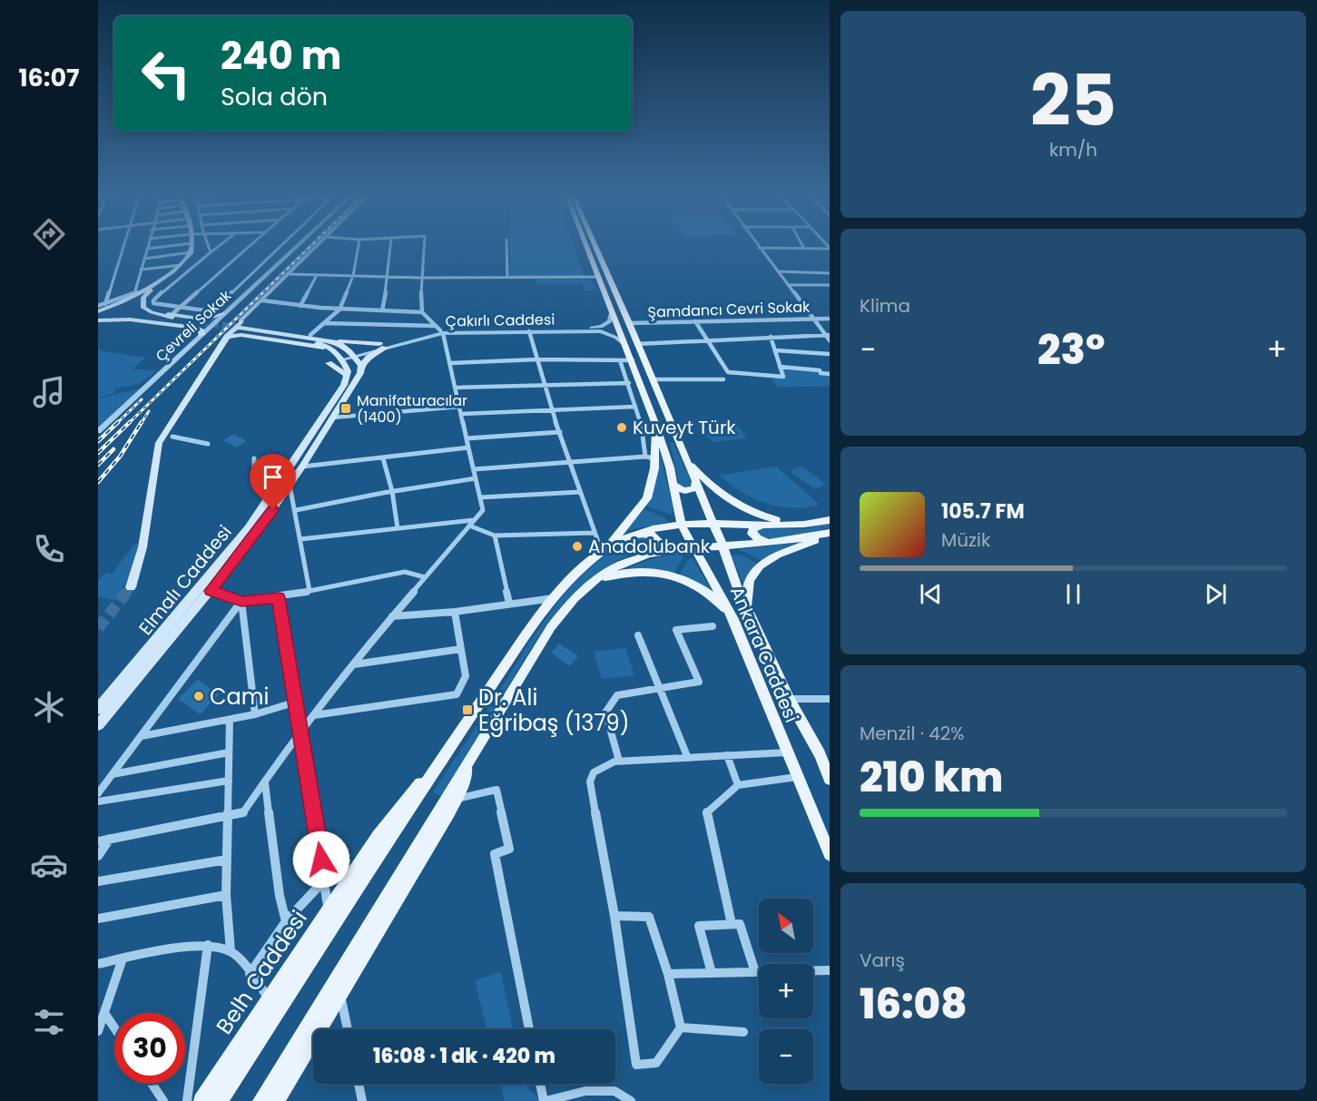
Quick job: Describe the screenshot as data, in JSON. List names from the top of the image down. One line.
{"streets":{"main road":["Elmalı Caddesi","Ankara Caddesi","Belh Caddesi"],"street":["Şamdancı Cevri Sokak","Çakırlı Caddesi","Çevreli Sokak"]},"crossings":[["Şamdancı Cevri Sokak","Ankara Caddesi"],["Ankara Caddesi","Belh Caddesi"]],"places":{"transit":["Manifaturacılar (1400)","Dr. Ali Eğribaş (1379)"],"other":["Kuveyt Türk","Anadolubank","Cami"]},"north":"top left","page":{"tabs":"16:07","tile":[["25","km/h"],"Klima",["Menzil · 42%","210 km"],["Varış","16:08"]],"turn":["240 m","Sola dön"],"heat":["−","23°","+"],"song":["105.7 FM","Müzik"],"map_buttons":["+","−"],"limit":"30","trip":"16:08 · 1 dk · 420 m"}}
